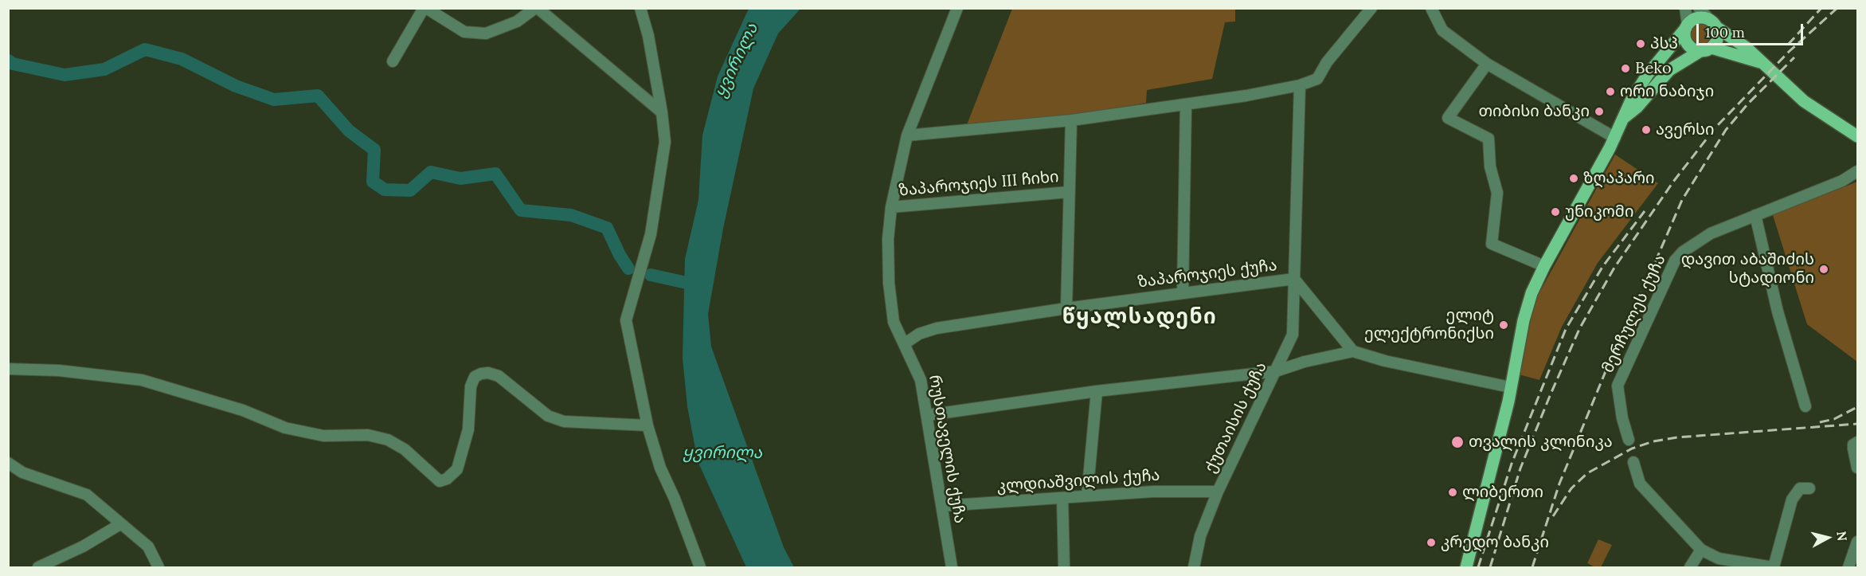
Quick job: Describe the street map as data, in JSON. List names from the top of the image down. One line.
{"streets":{"street":["ზაპაროჯიეს III ჩიხი","ზაპაროჯიეს ქუჩა","მერჩულეს ქუჩა","ქუთაისის ქუჩა","რუსთაველის ქუჩა","კლდიაშვილის ქუჩა"]},"crossings":[["ზაპაროჯიეს III ჩიხი","ზაპაროჯიეს ქუჩა"],["ზაპაროჯიეს III ჩიხი","რუსთაველის ქუჩა"],["ზაპაროჯიეს ქუჩა","ქუთაისის ქუჩა"],["ზაპაროჯიეს ქუჩა","რუსთაველის ქუჩა"],["ქუთაისის ქუჩა","კლდიაშვილის ქუჩა"],["რუსთაველის ქუჩა","კლდიაშვილის ქუჩა"]],"districts":["წყალსადენი"],"water":["ყვირილა"],"places":["პსპ","Beko","ორი ნაბიჯი","თიბისი ბანკი","ავერსი","ზღაპარი","უნიკომი","დავით აბაშიძის სტადიონი","ელიტ ელექტრონიქსი","თვალის კლინიკა","ლიბერთი","კრედო ბანკი"],"scale_bar":"100 m","north":"right"}
